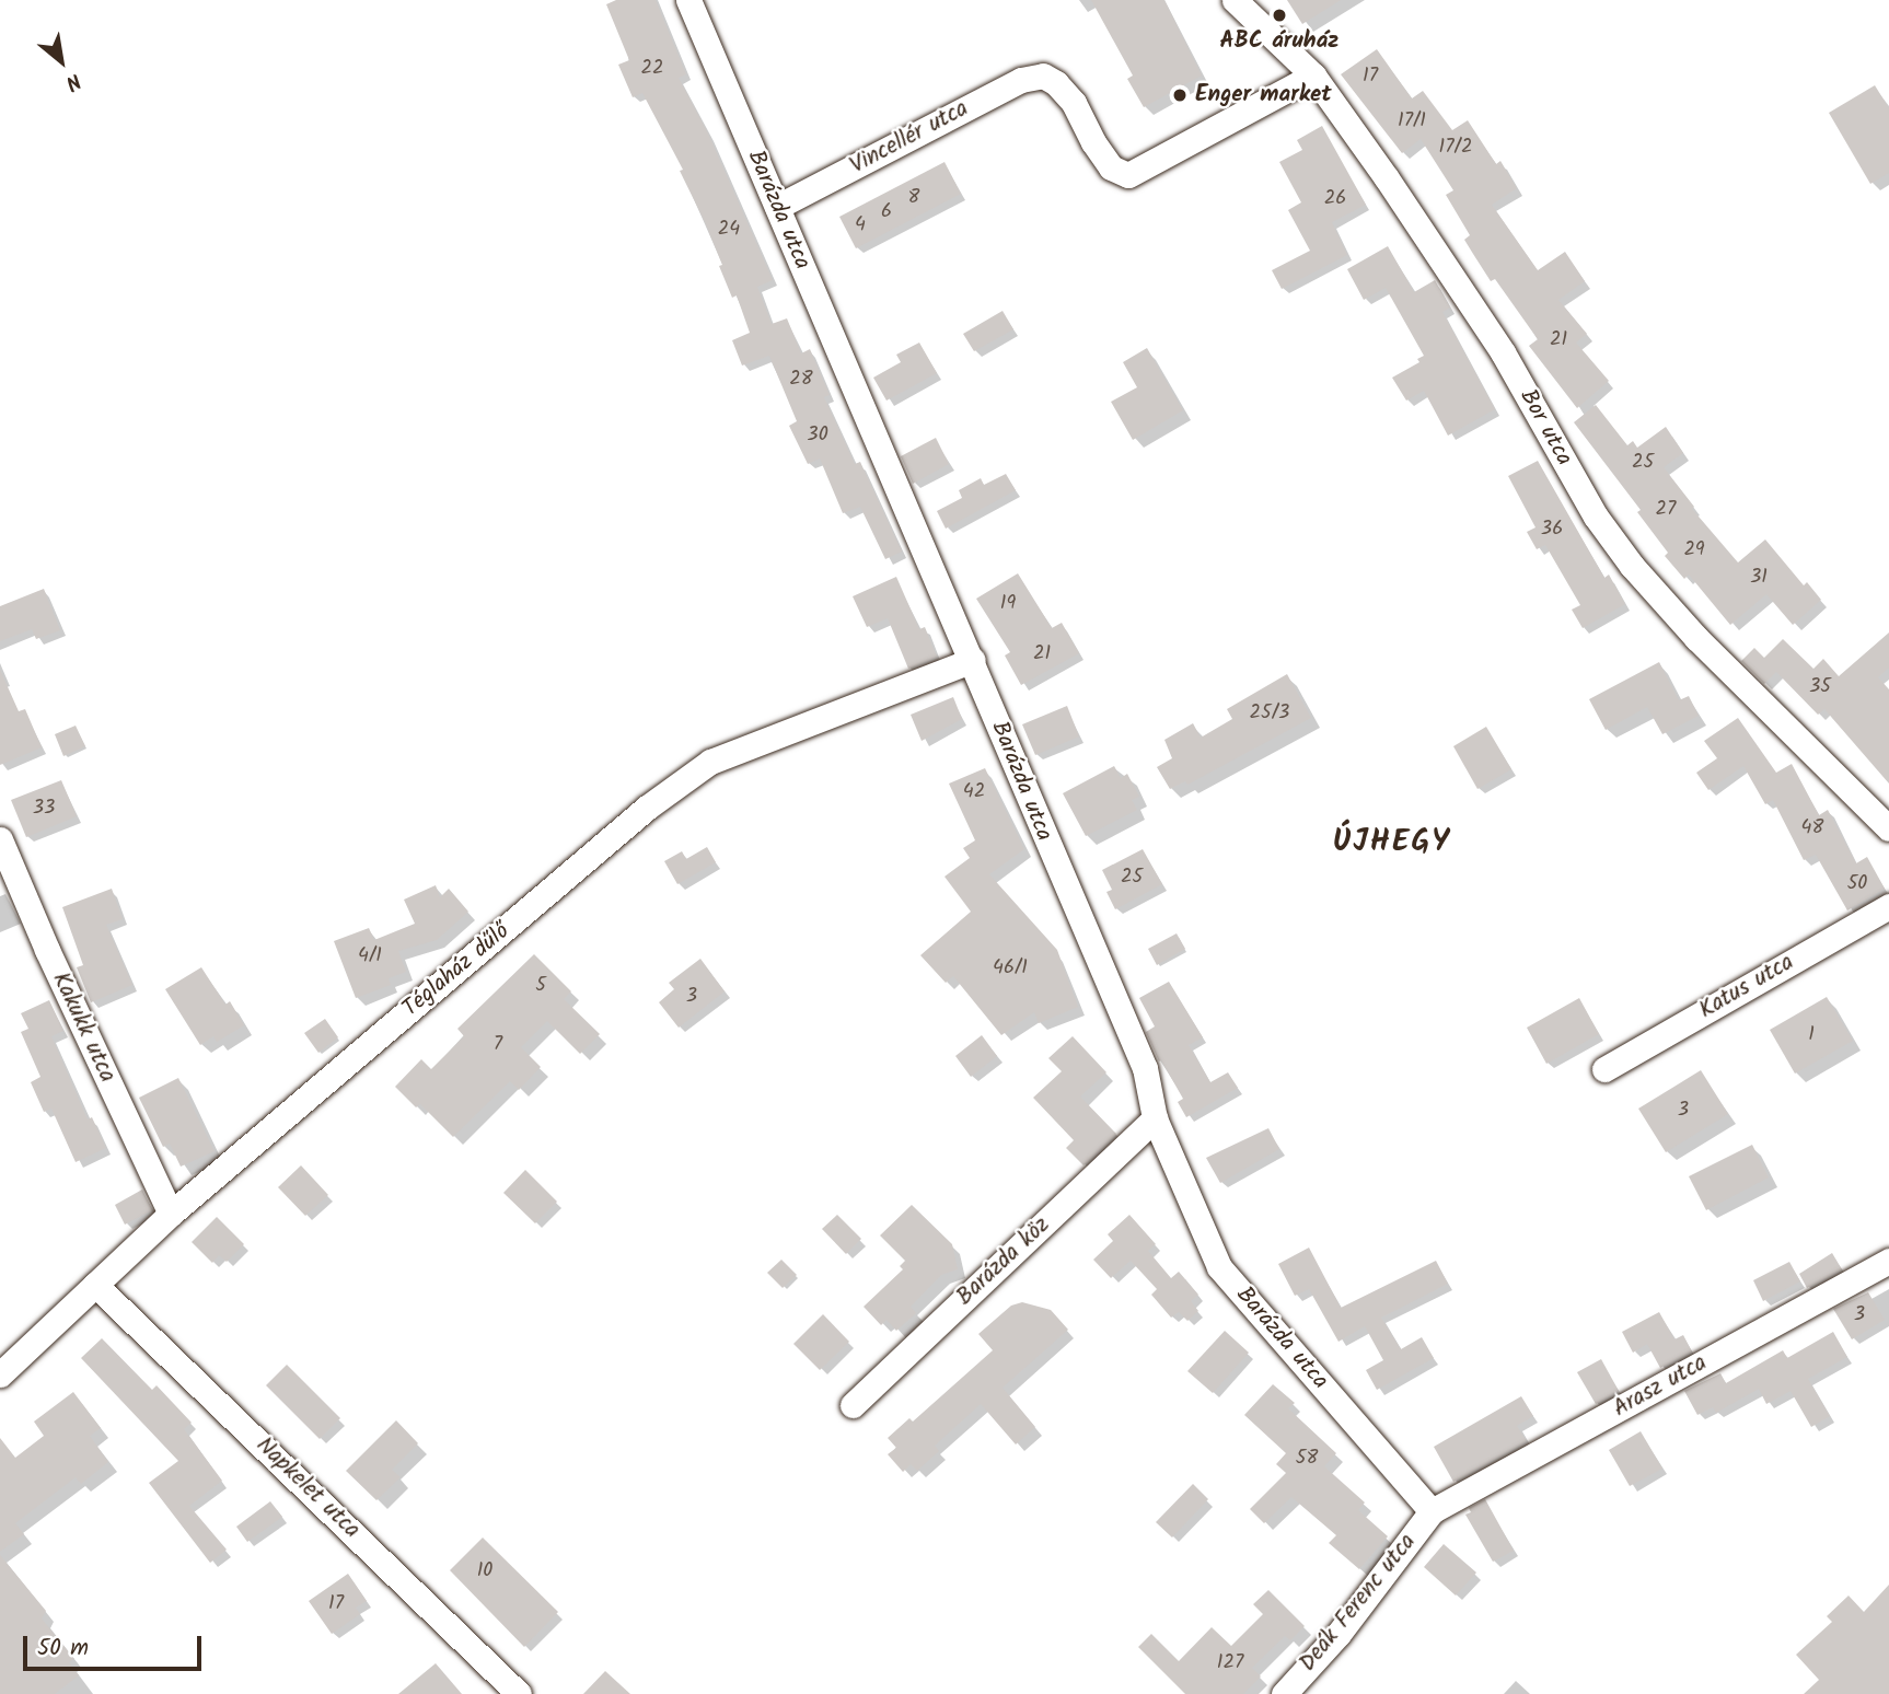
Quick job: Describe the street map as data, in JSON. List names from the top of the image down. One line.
{"streets":{"street":["Vincellér utca","Barázda utca","Bor utca","Téglaház dűlő","Katus utca","Kakukk utca","Barázda köz","Arasz utca","Napkelet utca","Deák Ferenc utca"]},"crossings":[["Vincellér utca","Barázda utca"],["Vincellér utca","Bor utca"],["Barázda utca","Téglaház dűlő"],["Barázda utca","Barázda köz"],["Barázda utca","Arasz utca"],["Barázda utca","Deák Ferenc utca"],["Téglaház dűlő","Kakukk utca"],["Téglaház dűlő","Napkelet utca"],["Arasz utca","Deák Ferenc utca"]],"districts":["ÚJHEGY"],"places":["ABC áruház","Enger market"],"house_numbers":["22","17","17/1","17/2","8","26","6","4","24","21","28","30","25","27","36","29","31","19","21","35","25/3","42","33","48","25","50","4/1","46/1","5","3","1","7","3","3","58","10","17","127"],"scale_bar":"50 m","north":"bottom right"}
